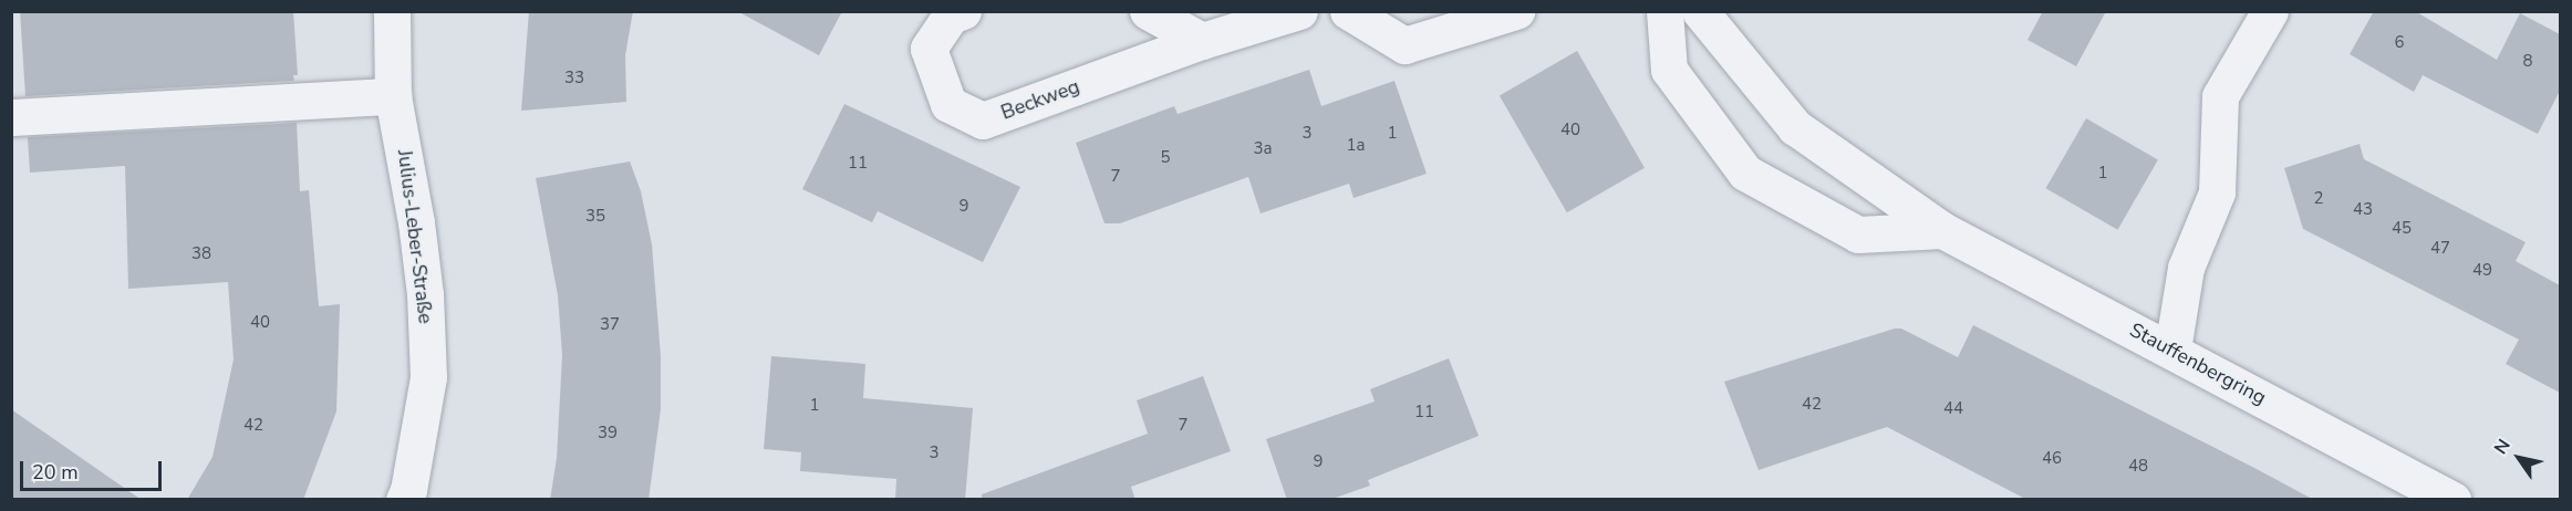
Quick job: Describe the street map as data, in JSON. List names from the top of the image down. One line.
{"streets":{"street":["Beckweg","Julius-Leber-Straße","Stauffenbergring"]},"house_numbers":["6","8","33","40","3","1","1a","3a","5","11","1","7","2","9","43","35","45","47","38","49","40","37","42","1","44","11","42","7","39","3","46","9","48"],"scale_bar":"20 m","north":"top left"}
